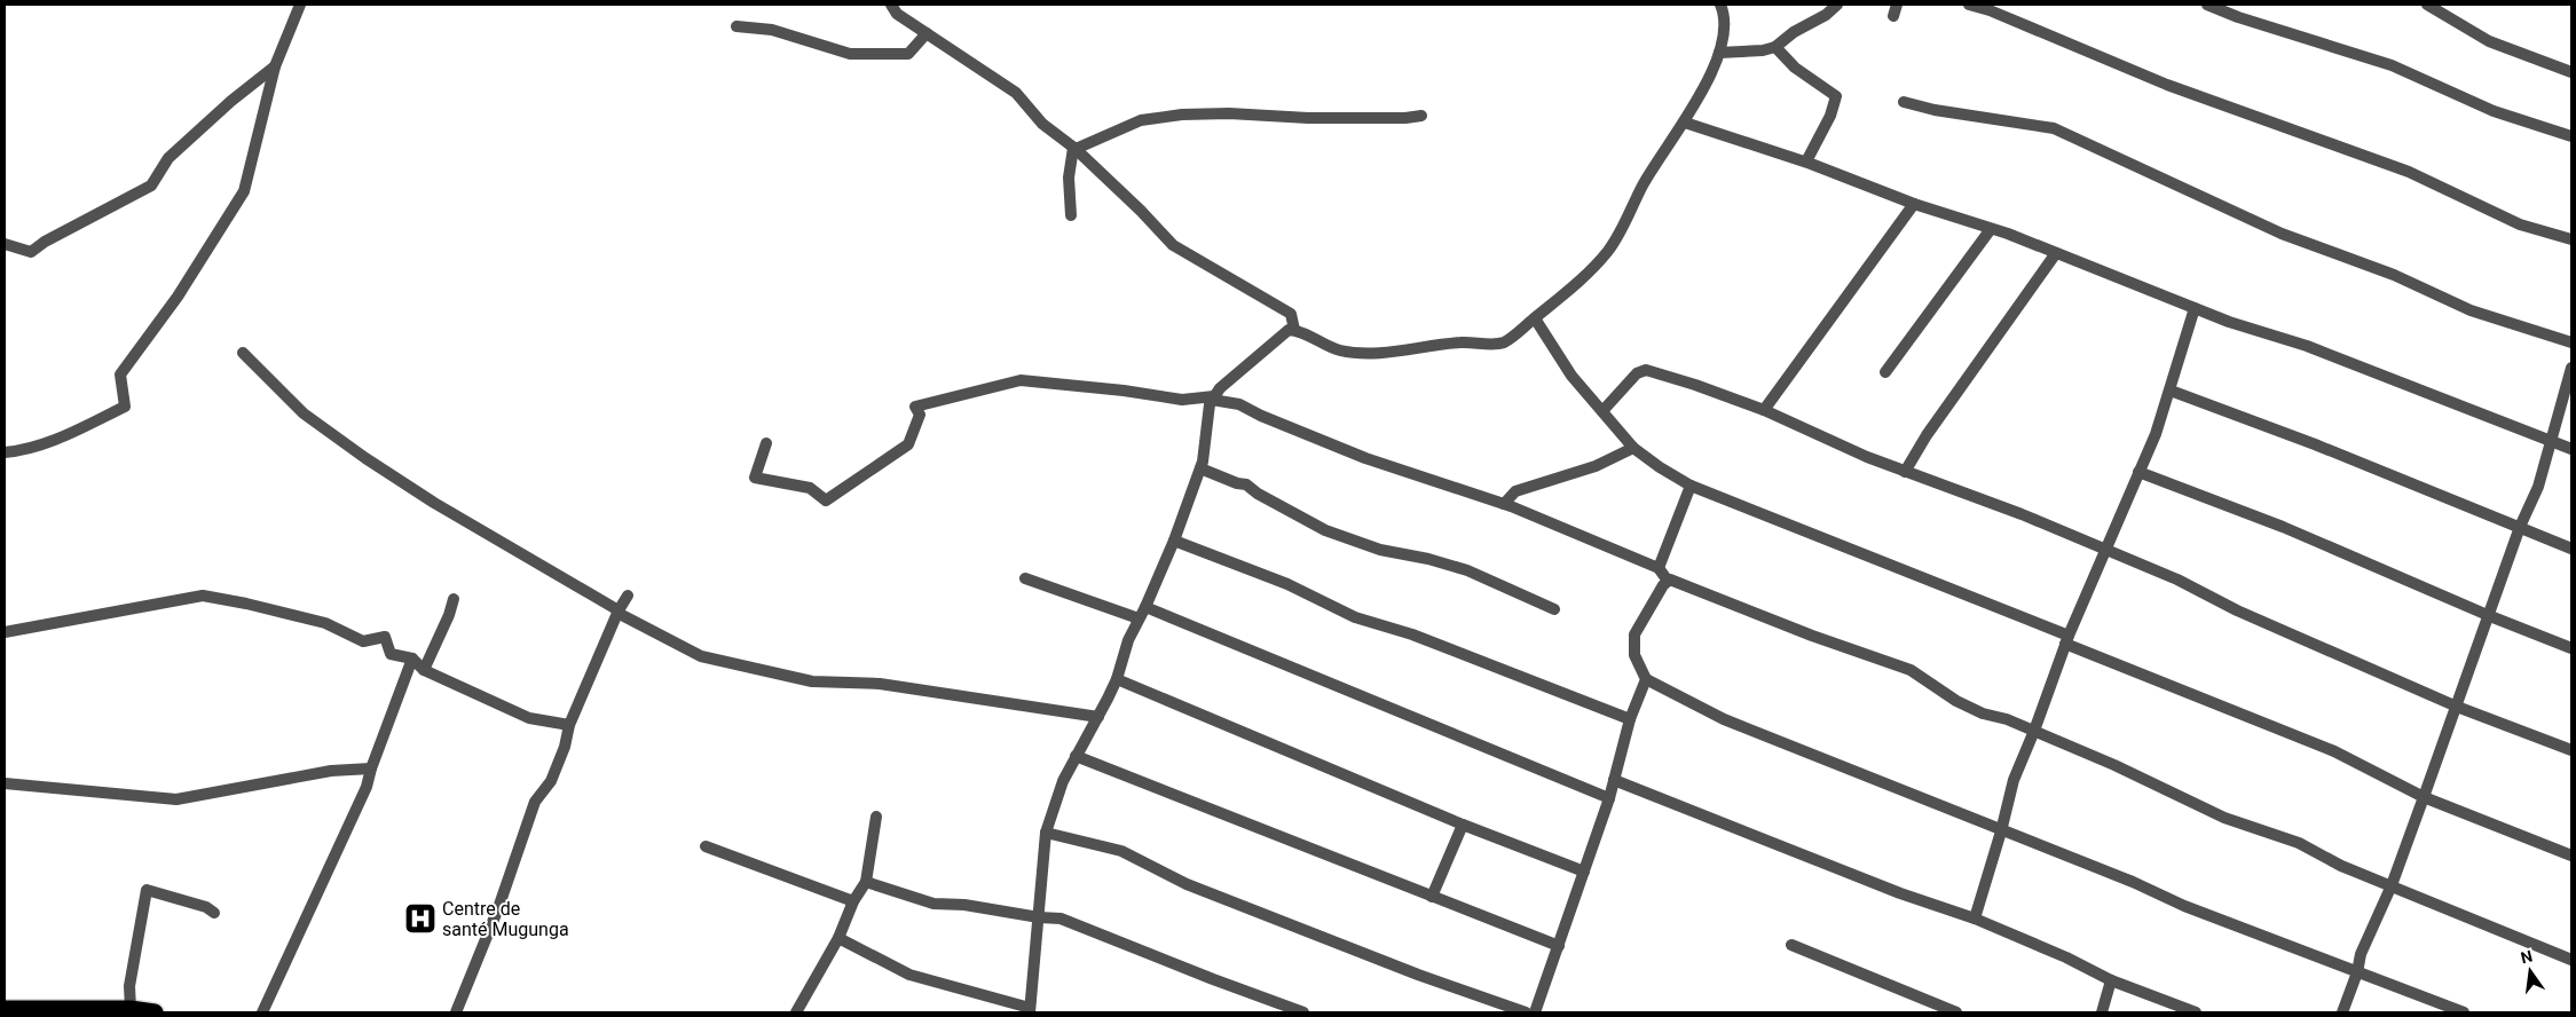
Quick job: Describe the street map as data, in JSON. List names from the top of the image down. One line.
{"places":{"hospital":["Centre de santé Mugunga"]},"north":"top"}
